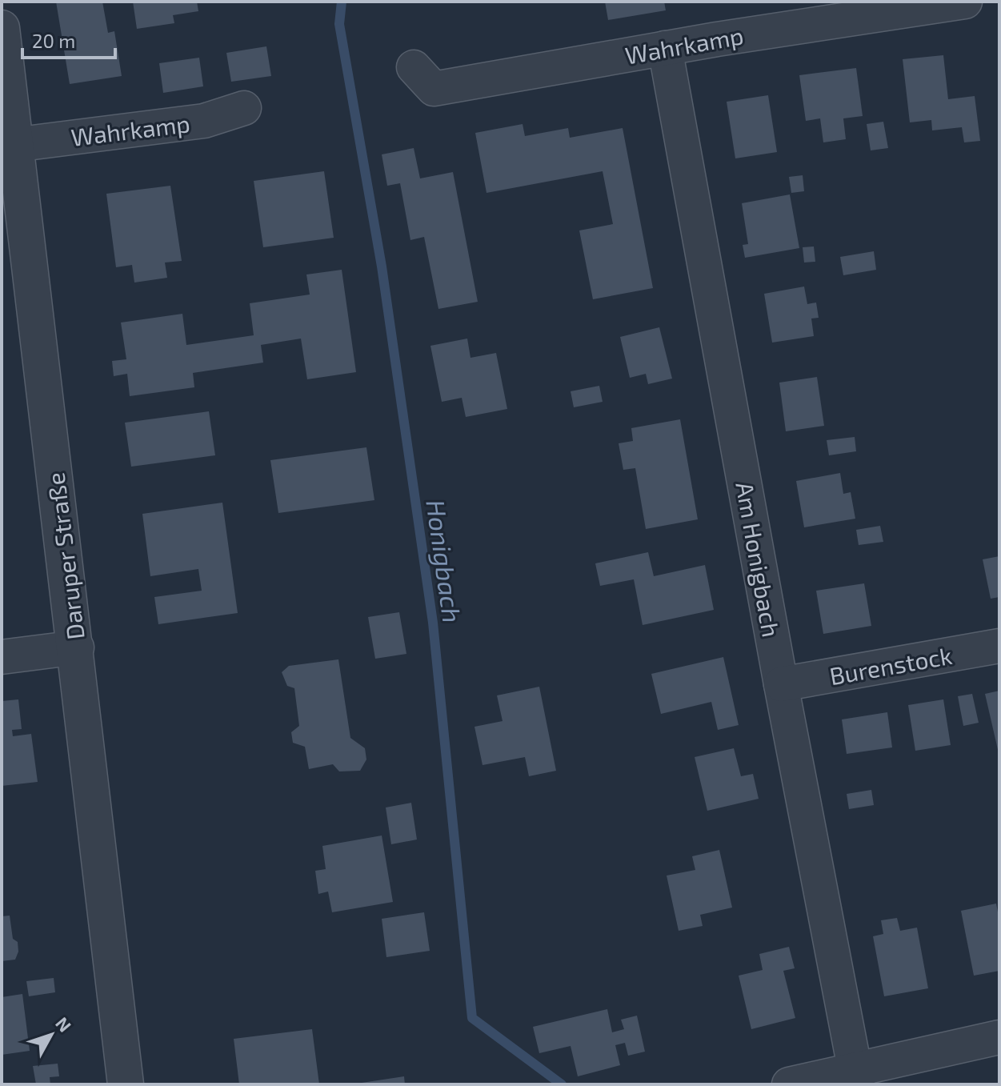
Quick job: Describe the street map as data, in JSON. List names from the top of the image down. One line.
{"streets":{"street":["Wahrkamp","Daruper Straße","Am Honigbach","Burenstock"]},"crossings":[["Wahrkamp","Daruper Straße"],["Wahrkamp","Am Honigbach"],["Am Honigbach","Burenstock"]],"water":["Honigbach"],"scale_bar":"20 m","north":"top right"}
